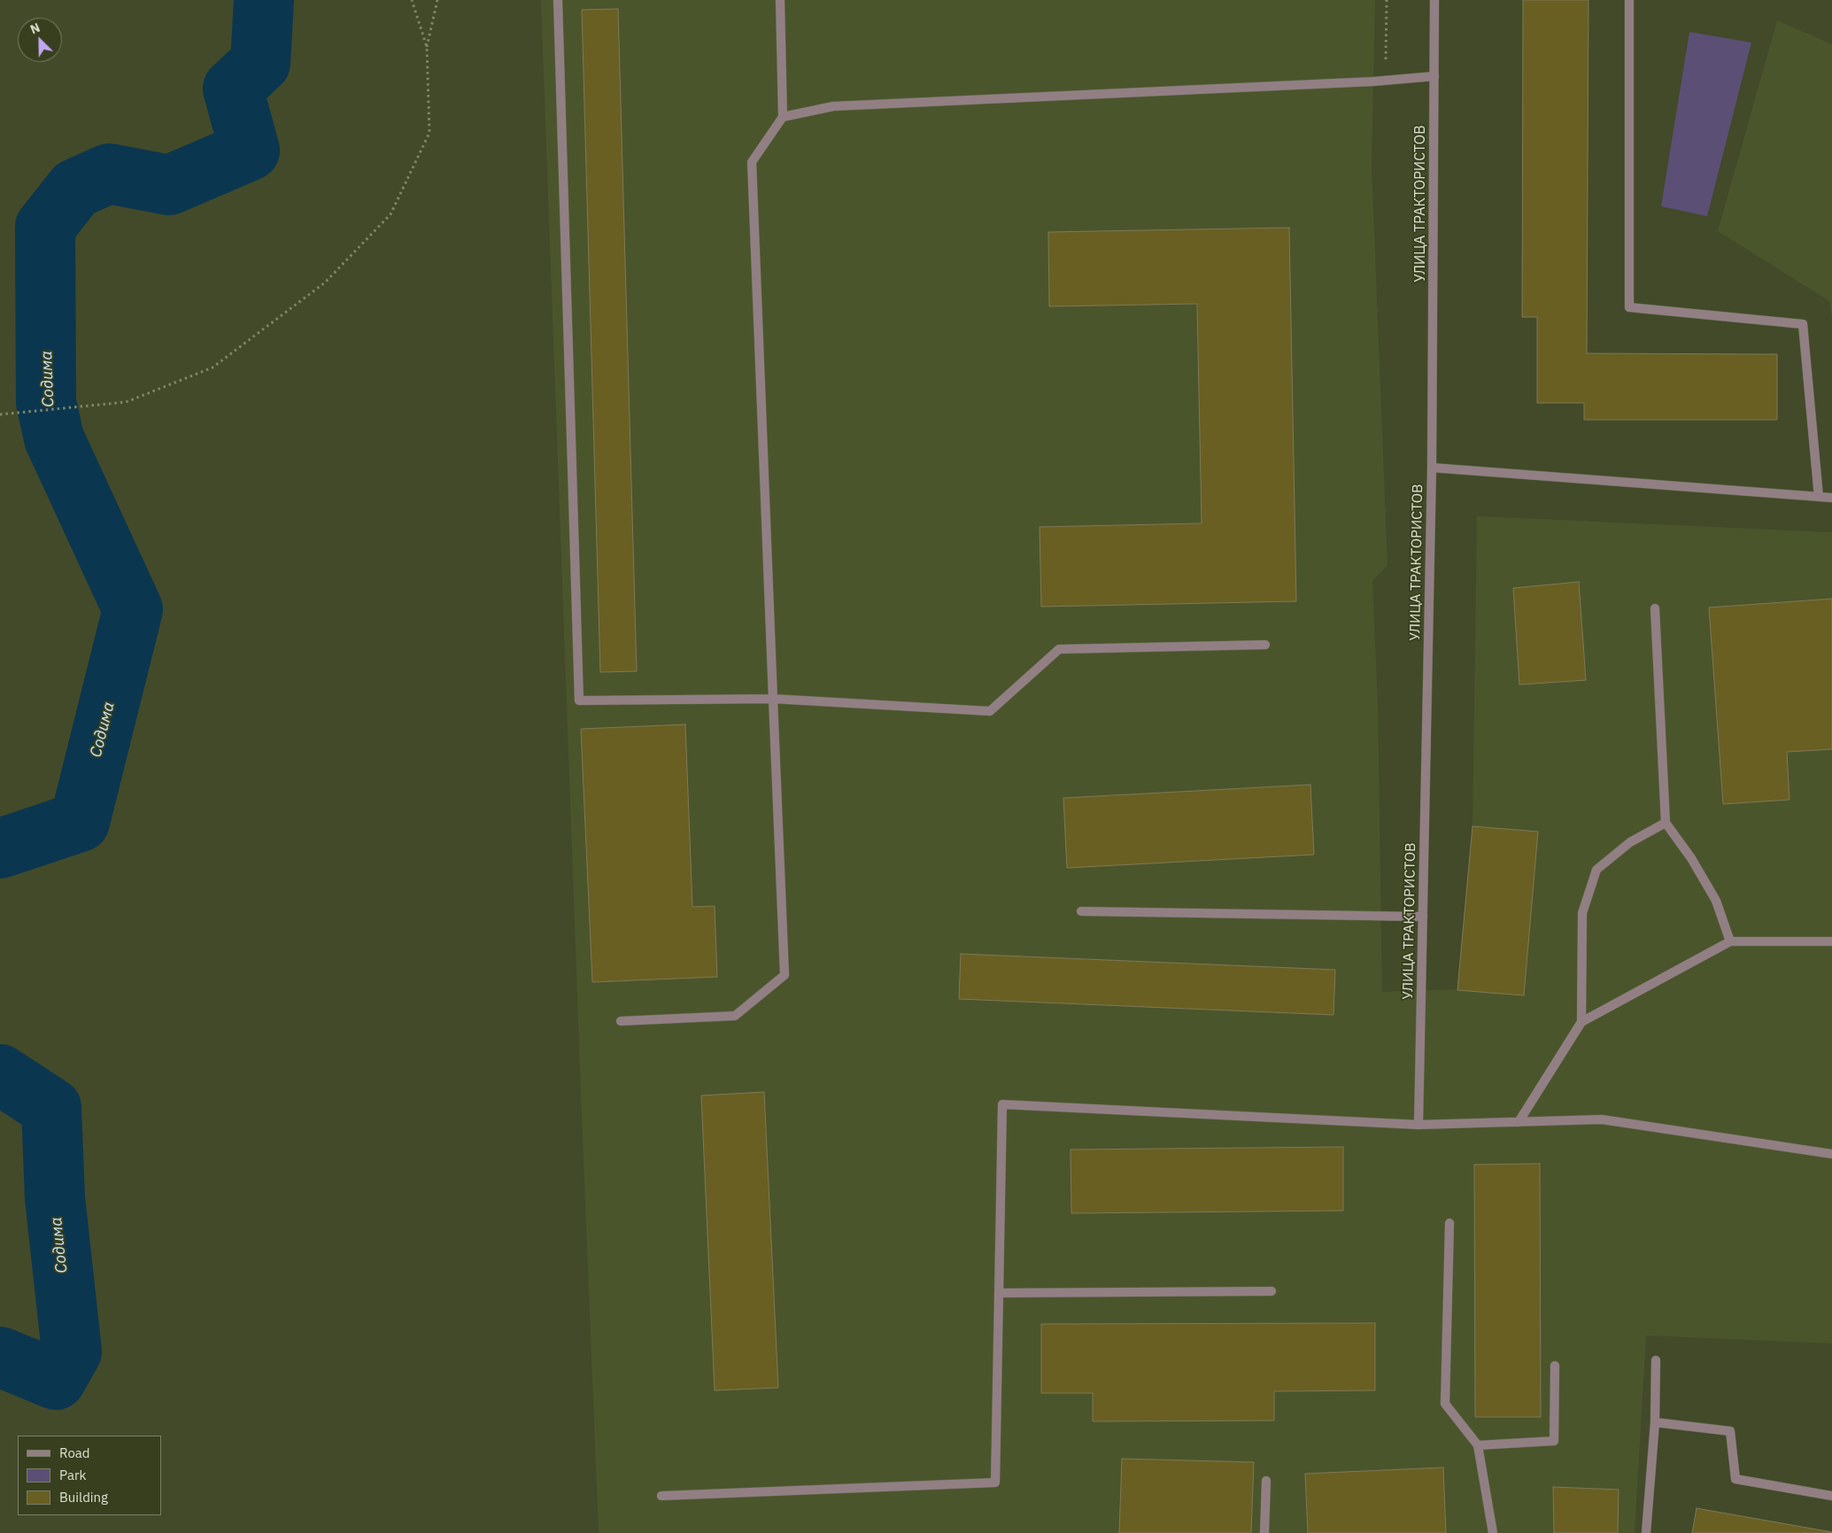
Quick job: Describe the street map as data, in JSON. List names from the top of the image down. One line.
{"streets":{"street":["УЛИЦА ТРАКТОРИСТОВ"]},"water":["Содима"],"legend":["Road","Park","Building"],"north":"top left"}
